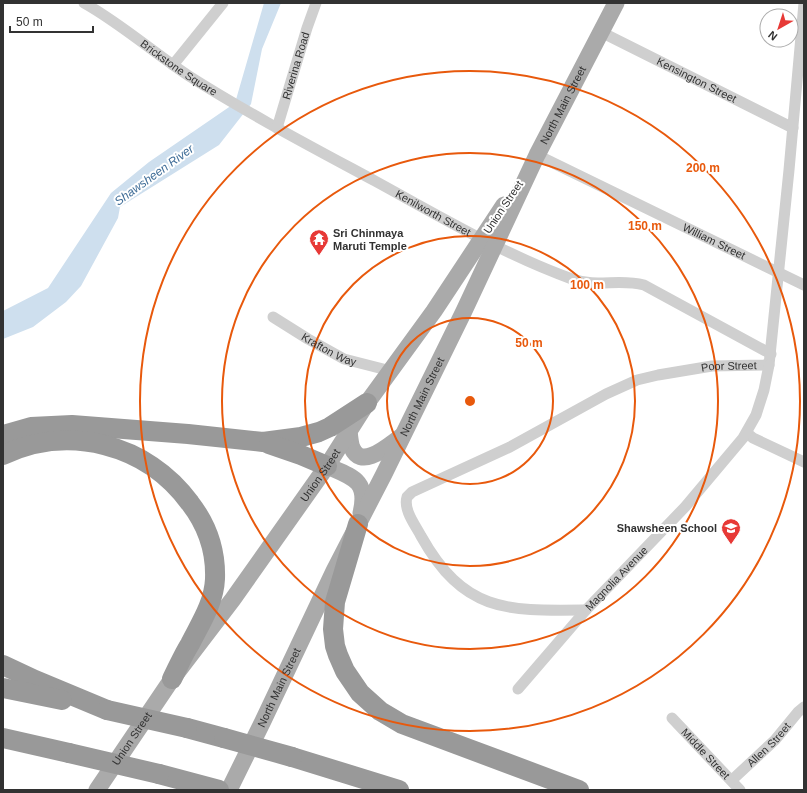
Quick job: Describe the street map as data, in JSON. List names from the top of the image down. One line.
{"streets":{"main road":["North Main Street","Union Street"],"street":["Riverina Road","Brickstone Square","Kensington Street","Kenilworth Street","William Street","Krafton Way","Poor Street","Magnolia Avenue","Allen Street","Middle Street"]},"crossings":[["Riverina Road","Brickstone Square"],["Riverina Road","Kenilworth Street"],["Brickstone Square","Kenilworth Street"],["Kensington Street","North Main Street"],["Kensington Street","Poor Street"],["North Main Street","Union Street"],["North Main Street","Kenilworth Street"],["North Main Street","William Street"],["Union Street","Kenilworth Street"],["Union Street","William Street"],["Union Street","Krafton Way"],["Kenilworth Street","Poor Street"],["Kenilworth Street","Magnolia Avenue"],["William Street","Poor Street"],["Poor Street","Magnolia Avenue"],["Allen Street","Middle Street"]],"water":["Shawsheen River"],"places":{"temple":["Sri Chinmaya Maruti Temple"],"school or university":["Shawsheen School"]},"scale_bar":"50 m","north":"bottom left","rings":["200 m","150 m","100 m","50 m"]}
